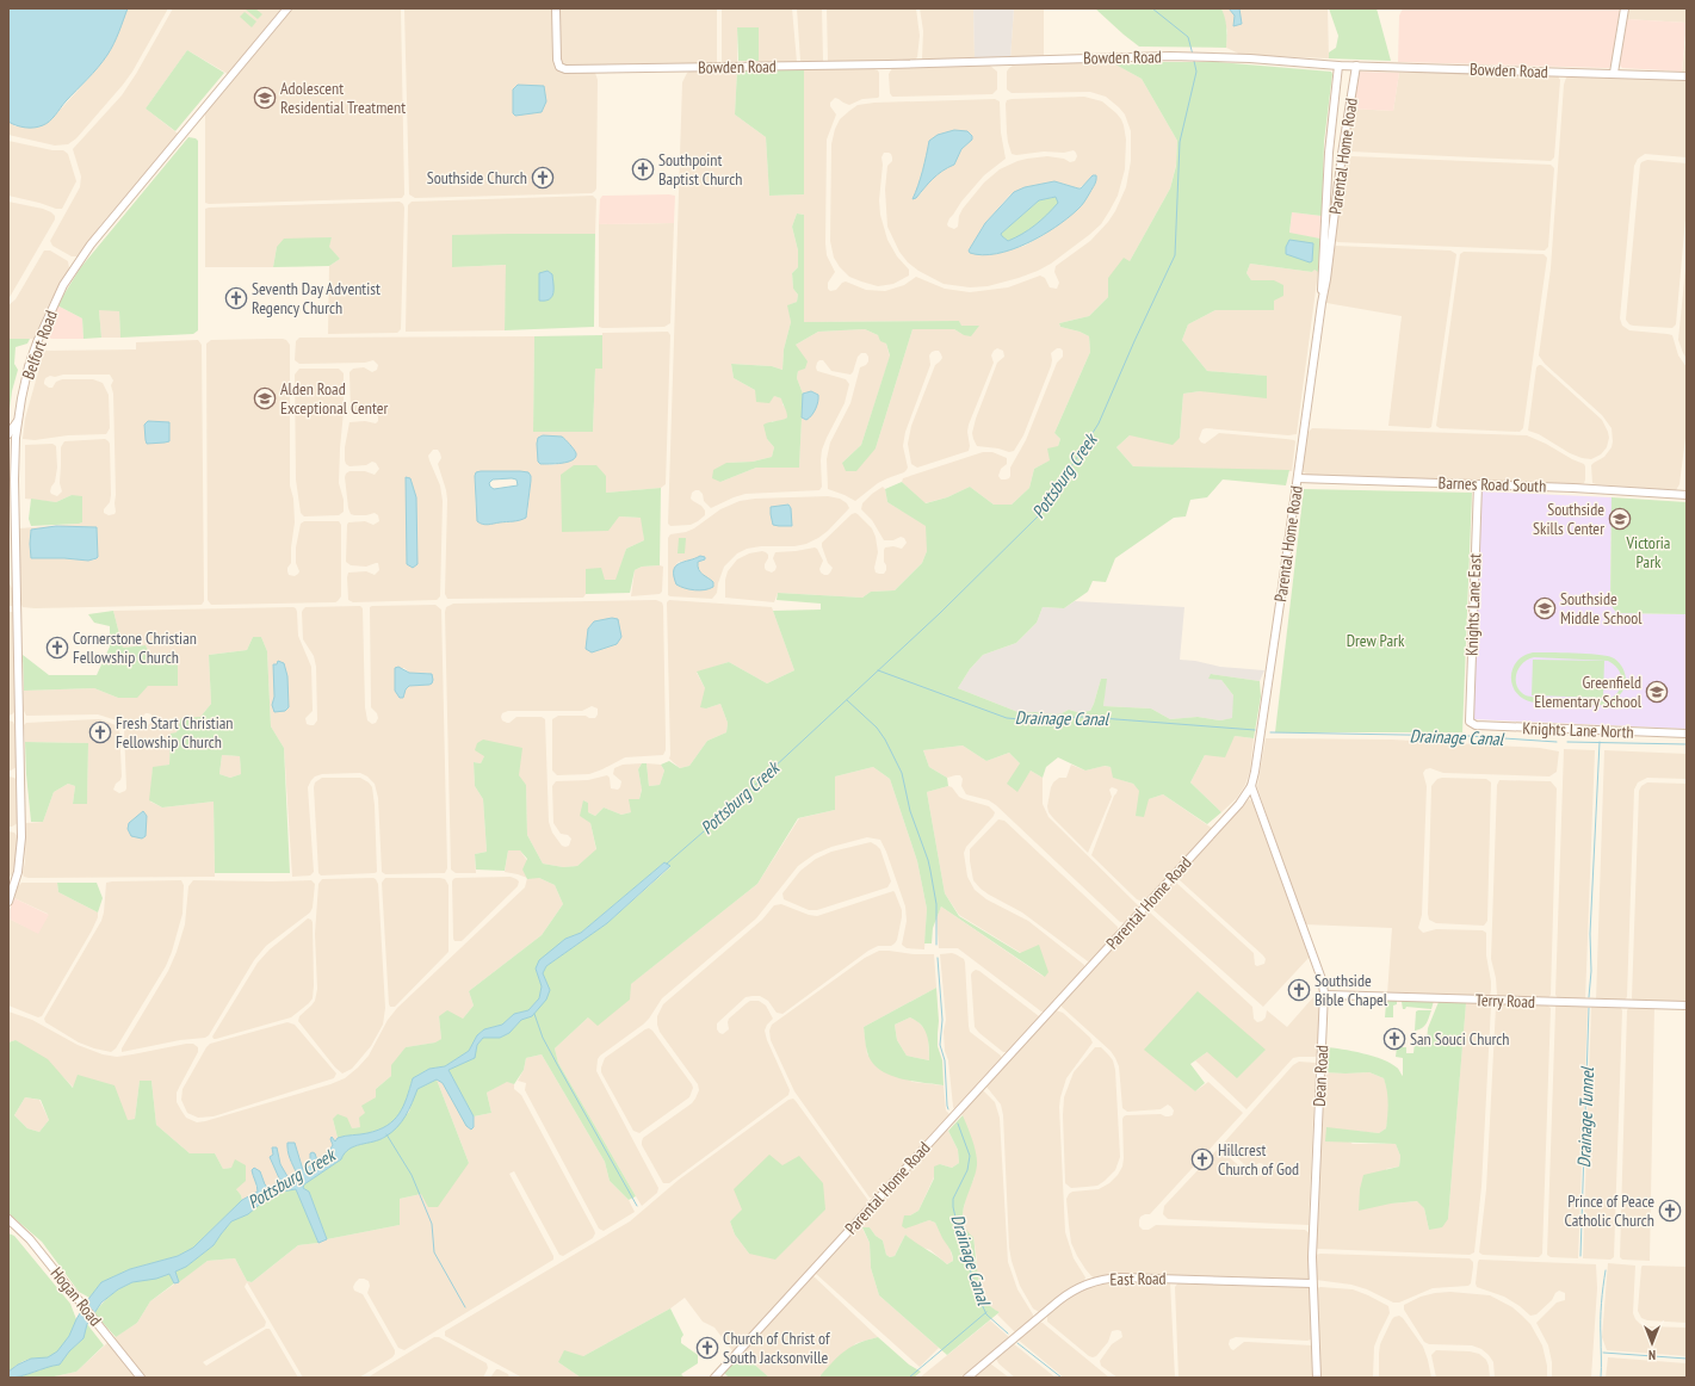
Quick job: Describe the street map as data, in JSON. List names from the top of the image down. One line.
{"streets":{"street":["Bowden Road","Parental Home Road","Belfort Road","Barnes Road South","Knights Lane East","Knights Lane North","Terry Road","Dean Road","East Road","Hogan Road"]},"crossings":[["Bowden Road","Parental Home Road"],["Parental Home Road","Barnes Road South"],["Parental Home Road","Dean Road"],["Barnes Road South","Knights Lane East"],["Knights Lane East","Knights Lane North"],["Terry Road","Dean Road"],["Dean Road","East Road"]],"water":["Pottsburg Creek","Drainage Canal","Drainage Tunnel"],"parks":["Victoria Park","Drew Park"],"places":{"school or university":["Adolescent Residential Treatment","Alden Road Exceptional Center","Southside Skills Center","Southside Middle School","Greenfield Elementary School"],"church":["Southpoint Baptist Church","Southside Church","Seventh Day Adventist Regency Church","Cornerstone Christian Fellowship Church","Fresh Start Christian Fellowship Church","Southside Bible Chapel","San Souci Church","Hillcrest Church of God","Prince of Peace Catholic Church","Church of Christ of South Jacksonville"]},"north":"bottom"}
